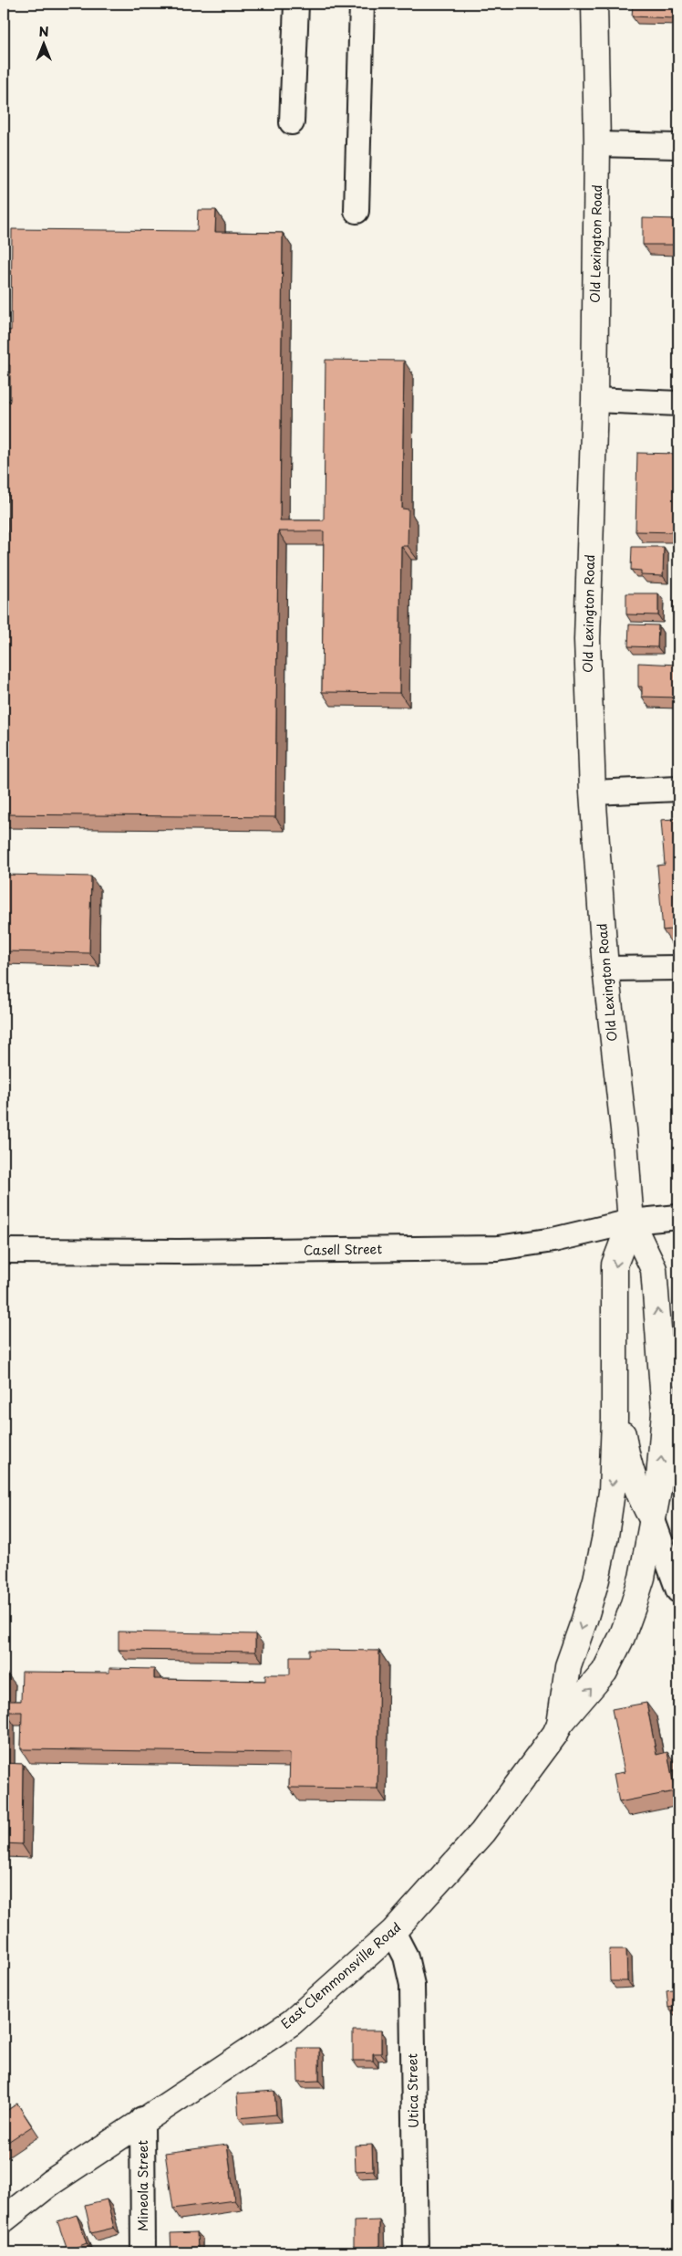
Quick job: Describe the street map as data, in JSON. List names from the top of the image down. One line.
{"streets":{"main road":["Old Lexington Road","East Clemmonsville Road"],"street":["Casell Street","Utica Street","Mineola Street"]},"crossings":[["Old Lexington Road","Casell Street"],["Old Lexington Road","East Clemmonsville Road"],["East Clemmonsville Road","Utica Street"],["East Clemmonsville Road","Mineola Street"]],"north":"top"}
